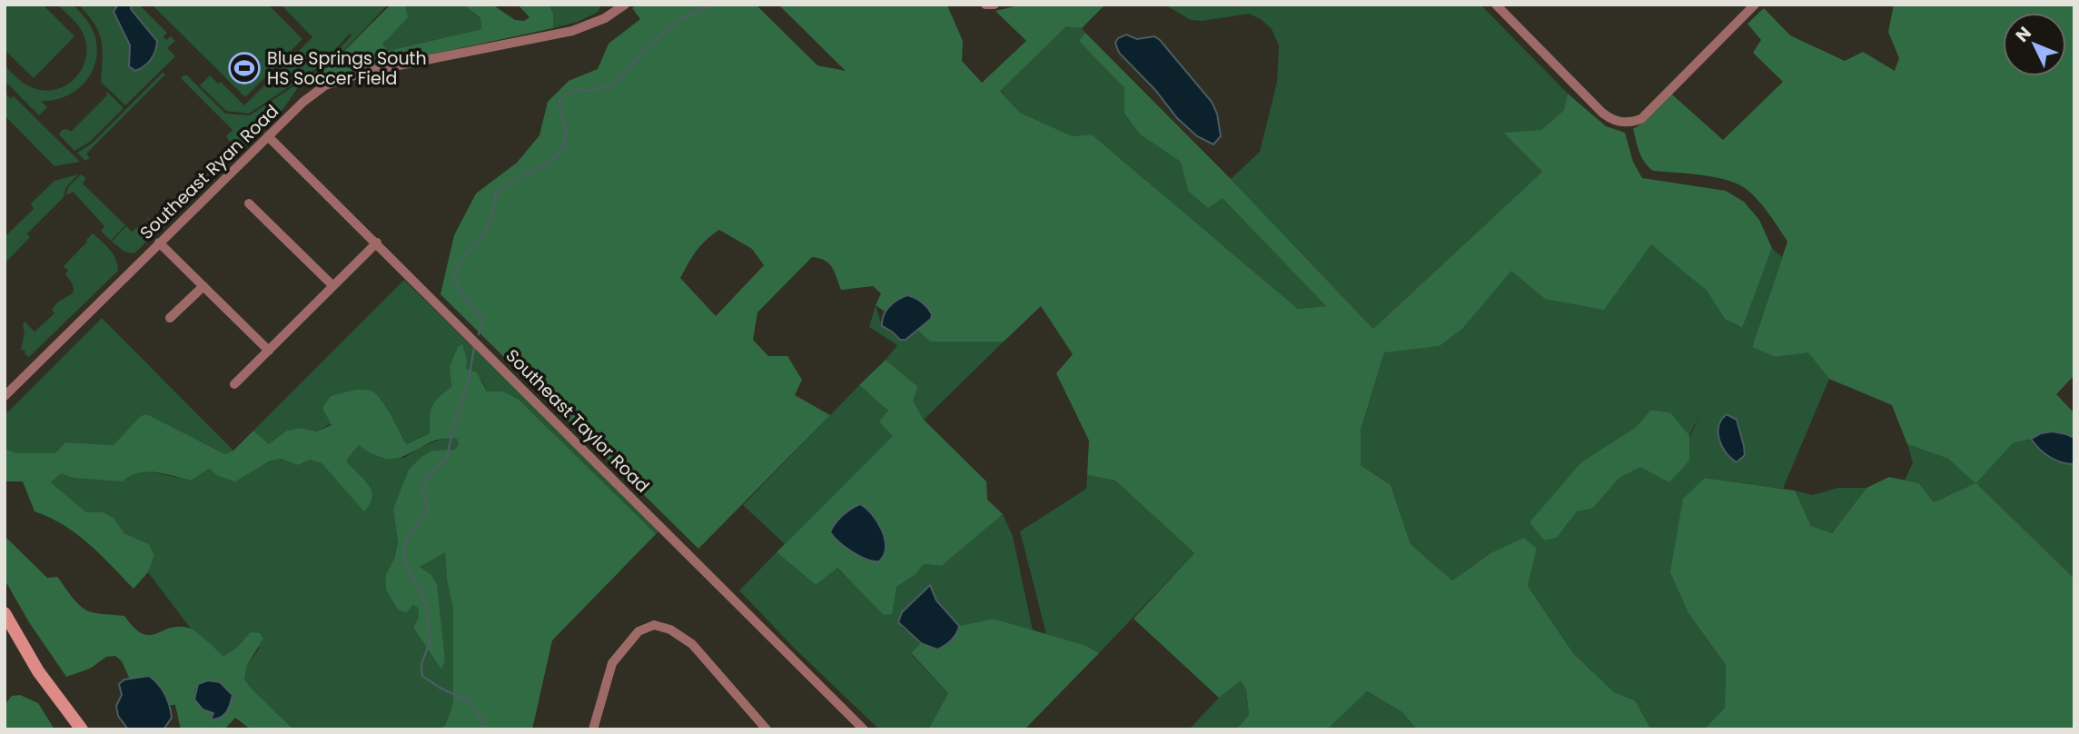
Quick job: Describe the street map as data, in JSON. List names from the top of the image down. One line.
{"streets":{"street":["Southeast Ryan Road","Southeast Taylor Road"]},"crossings":[["Southeast Ryan Road","Southeast Taylor Road"]],"places":{"sports":["Blue Springs South HS Soccer Field"]},"north":"top left"}
